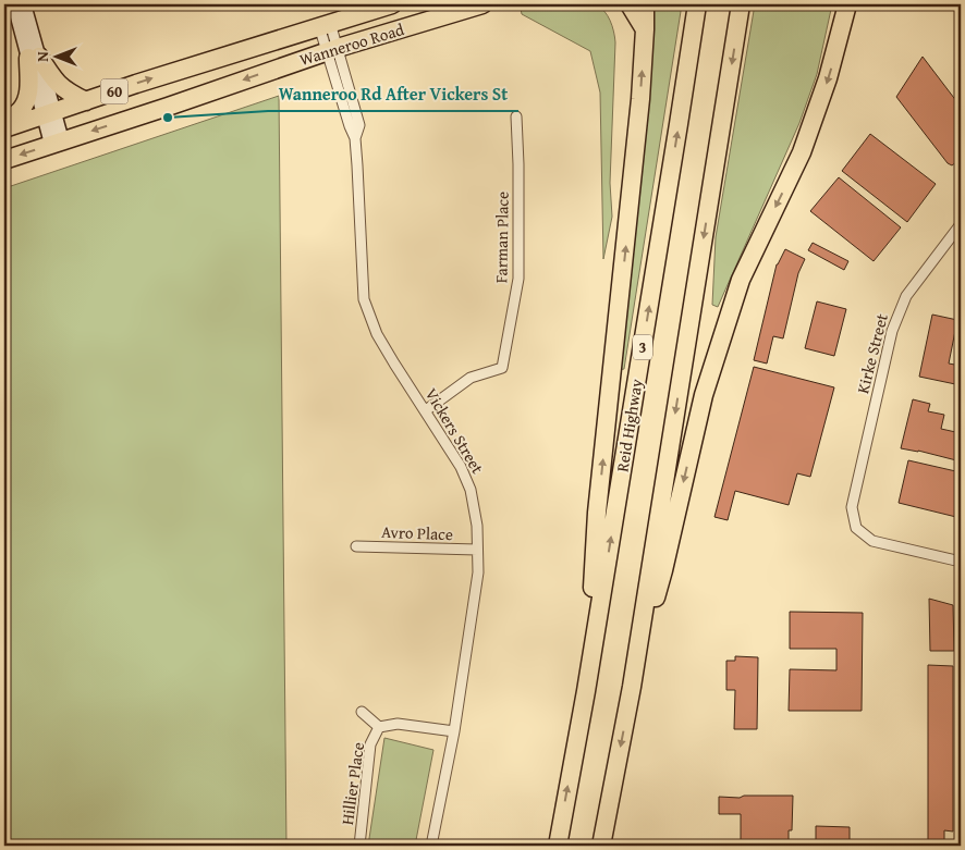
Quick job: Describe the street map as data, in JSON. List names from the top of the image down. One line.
{"streets":{"highway":["Wanneroo Road","60","3","Reid Highway"],"street":["Farman Place","Kirke Street","Vickers Street","Avro Place","Hillier Place"]},"crossings":[["Wanneroo Road","Vickers Street"],["Farman Place","Vickers Street"],["Vickers Street","Avro Place"],["Vickers Street","Hillier Place"]],"places":["Wanneroo Rd After Vickers St"],"north":"left"}
